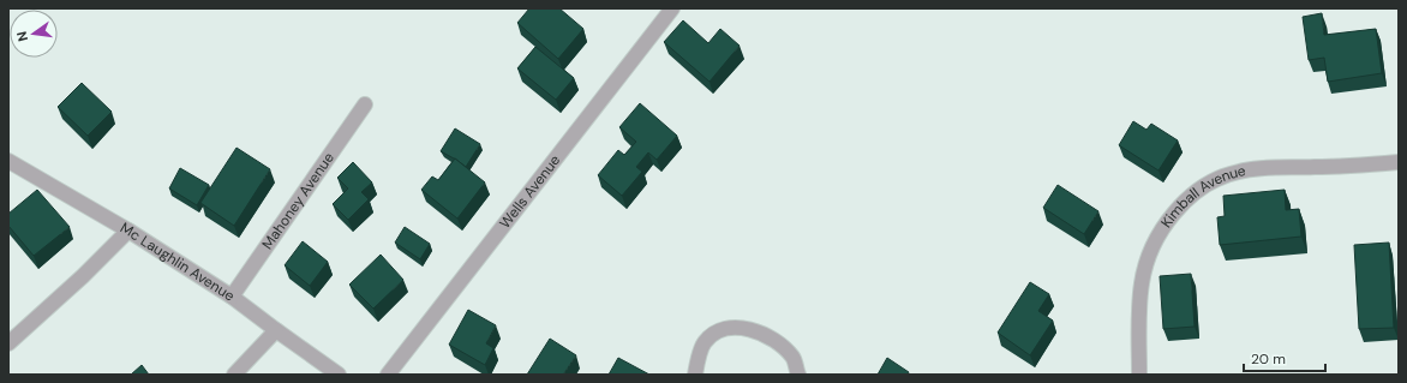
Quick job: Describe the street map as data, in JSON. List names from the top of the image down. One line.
{"streets":{"street":["Wells Avenue","Mahoney Avenue","Kimball Avenue","Mc Laughlin Avenue"]},"crossings":[["Mahoney Avenue","Mc Laughlin Avenue"]],"scale_bar":"20 m","north":"left"}
